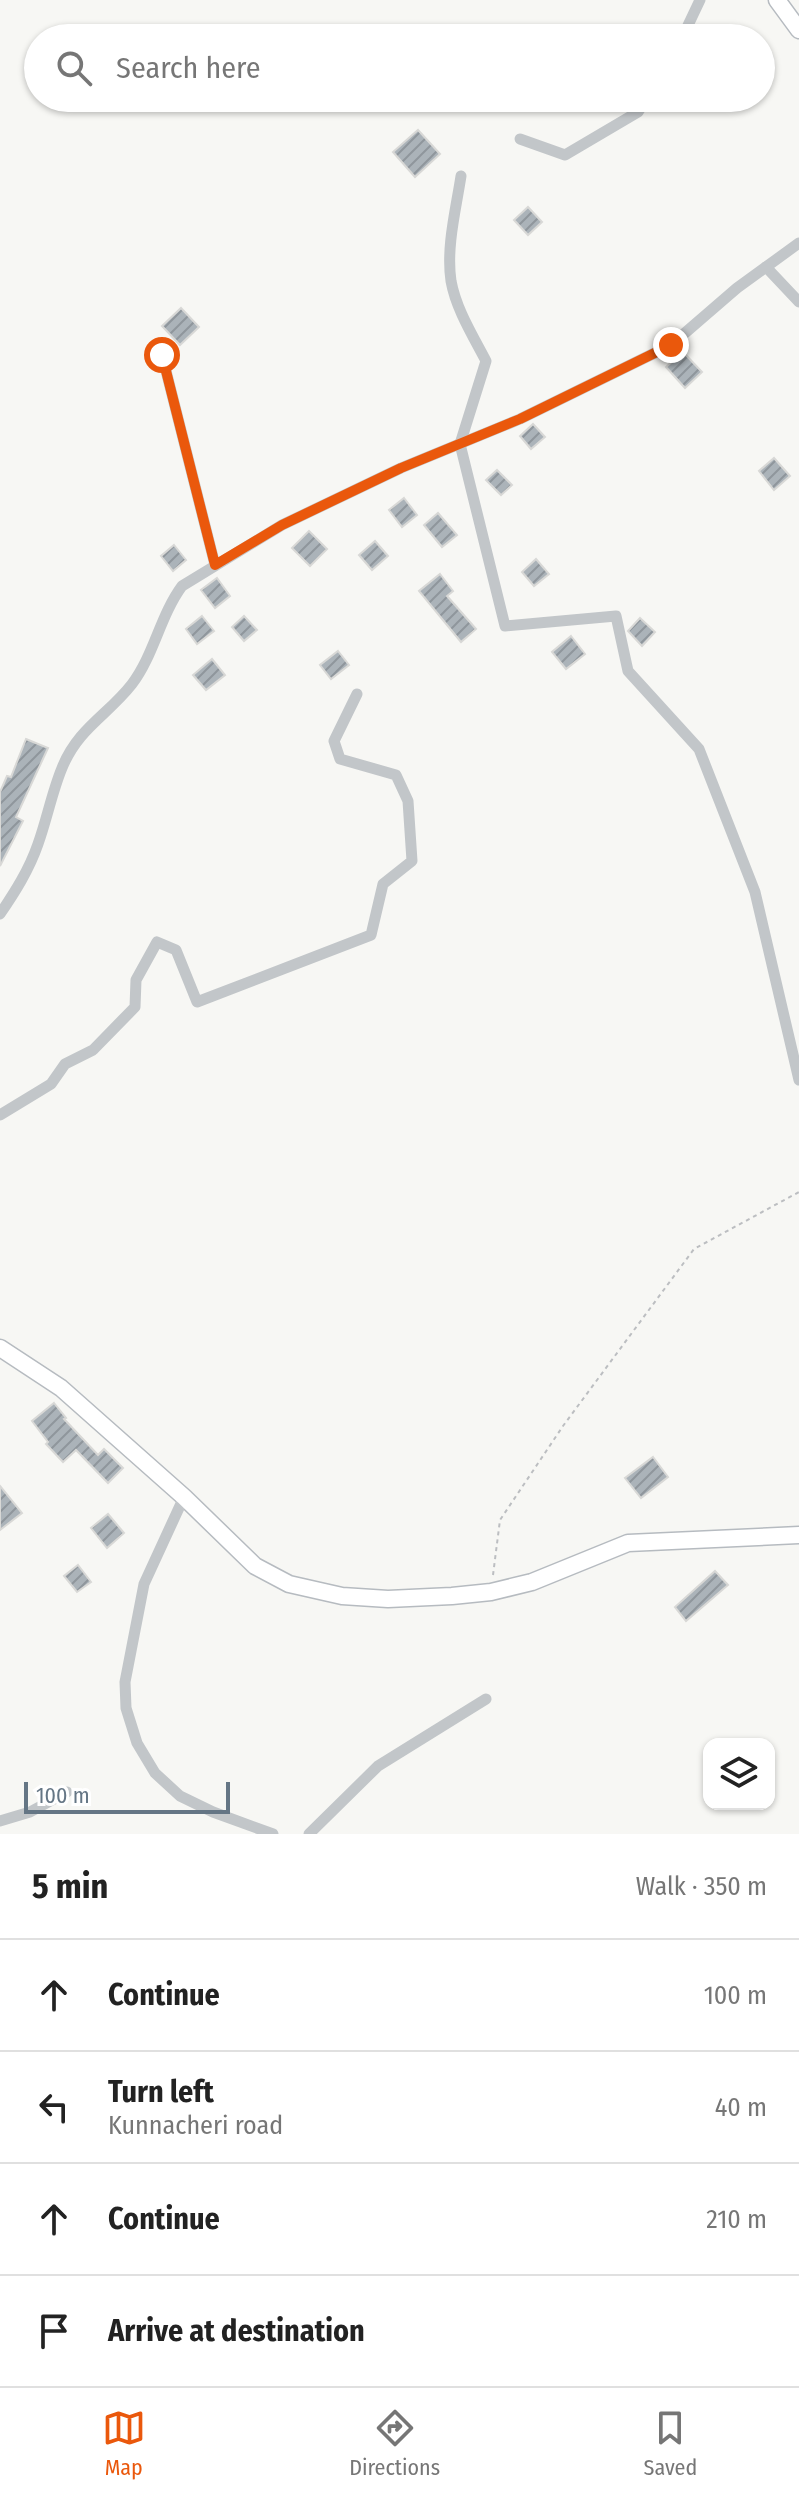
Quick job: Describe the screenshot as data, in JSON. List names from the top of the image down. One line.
{"scale_bar":"100 m","page":{"search":"Search here","scale":"100 m","heading":["5 min","Walk · 350 m"],"list":[["Continue","100 m"],["Turn left","Kunnacheri road","40 m"],["Continue","210 m"],"Arrive at destination"],"nav":["Map","Directions","Saved"]}}
